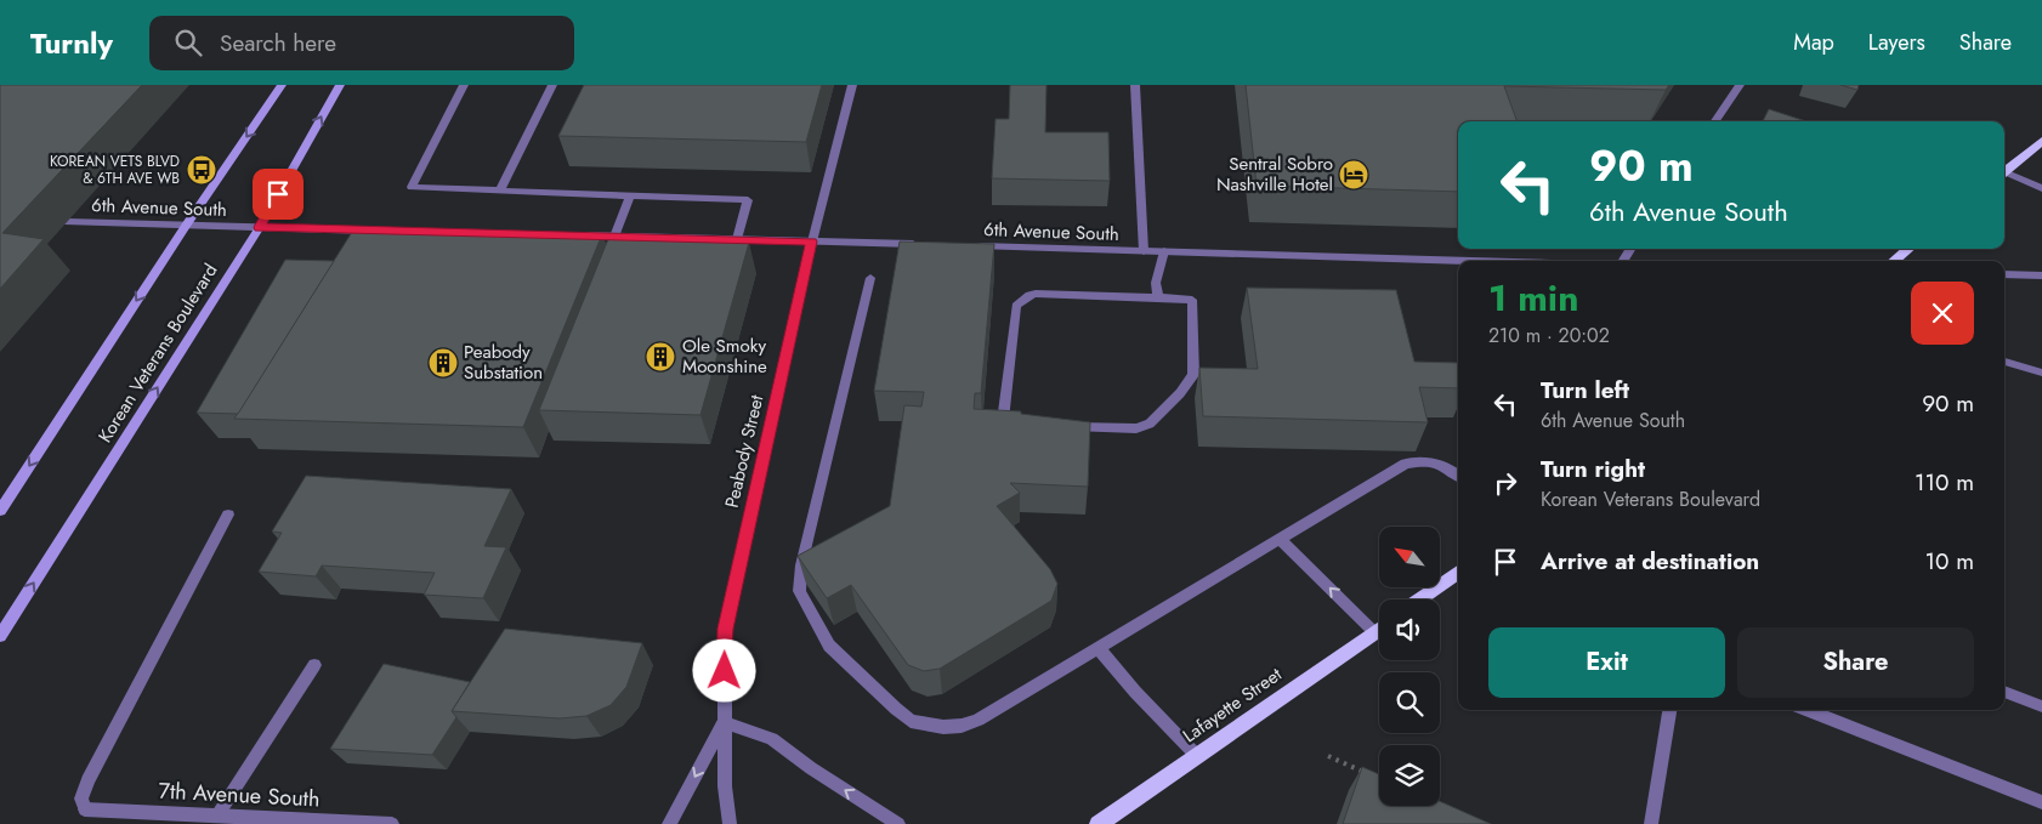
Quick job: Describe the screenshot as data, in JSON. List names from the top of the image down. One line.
{"streets":{"main road":["Korean Veterans Boulevard","Lafayette Street"],"street":["6th Avenue South","Peabody Street","7th Avenue South"]},"crossings":[["6th Avenue South","Korean Veterans Boulevard"]],"places":{"bus stop":["KOREAN VETS BLVD & 6TH AVE WB"],"hotel":["Sentral Sobro Nashville Hotel"],"building":["Ole Smoky Moonshine","Peabody Substation"]},"north":"top left","page":{"header":"Turnly","search":"Search here","nav":["Map","Layers","Share"],"turn":["90 m","6th Avenue South"],"heading":["1 min","210 m · 20:02"],"list":[{"name":"Turn left","note":"6th Avenue South","value":"90 m"},{"name":"Turn right","note":"Korean Veterans Boulevard","value":"110 m"},{"name":"Arrive at destination","value":"10 m"}],"buttons":["Exit","Share"]}}
